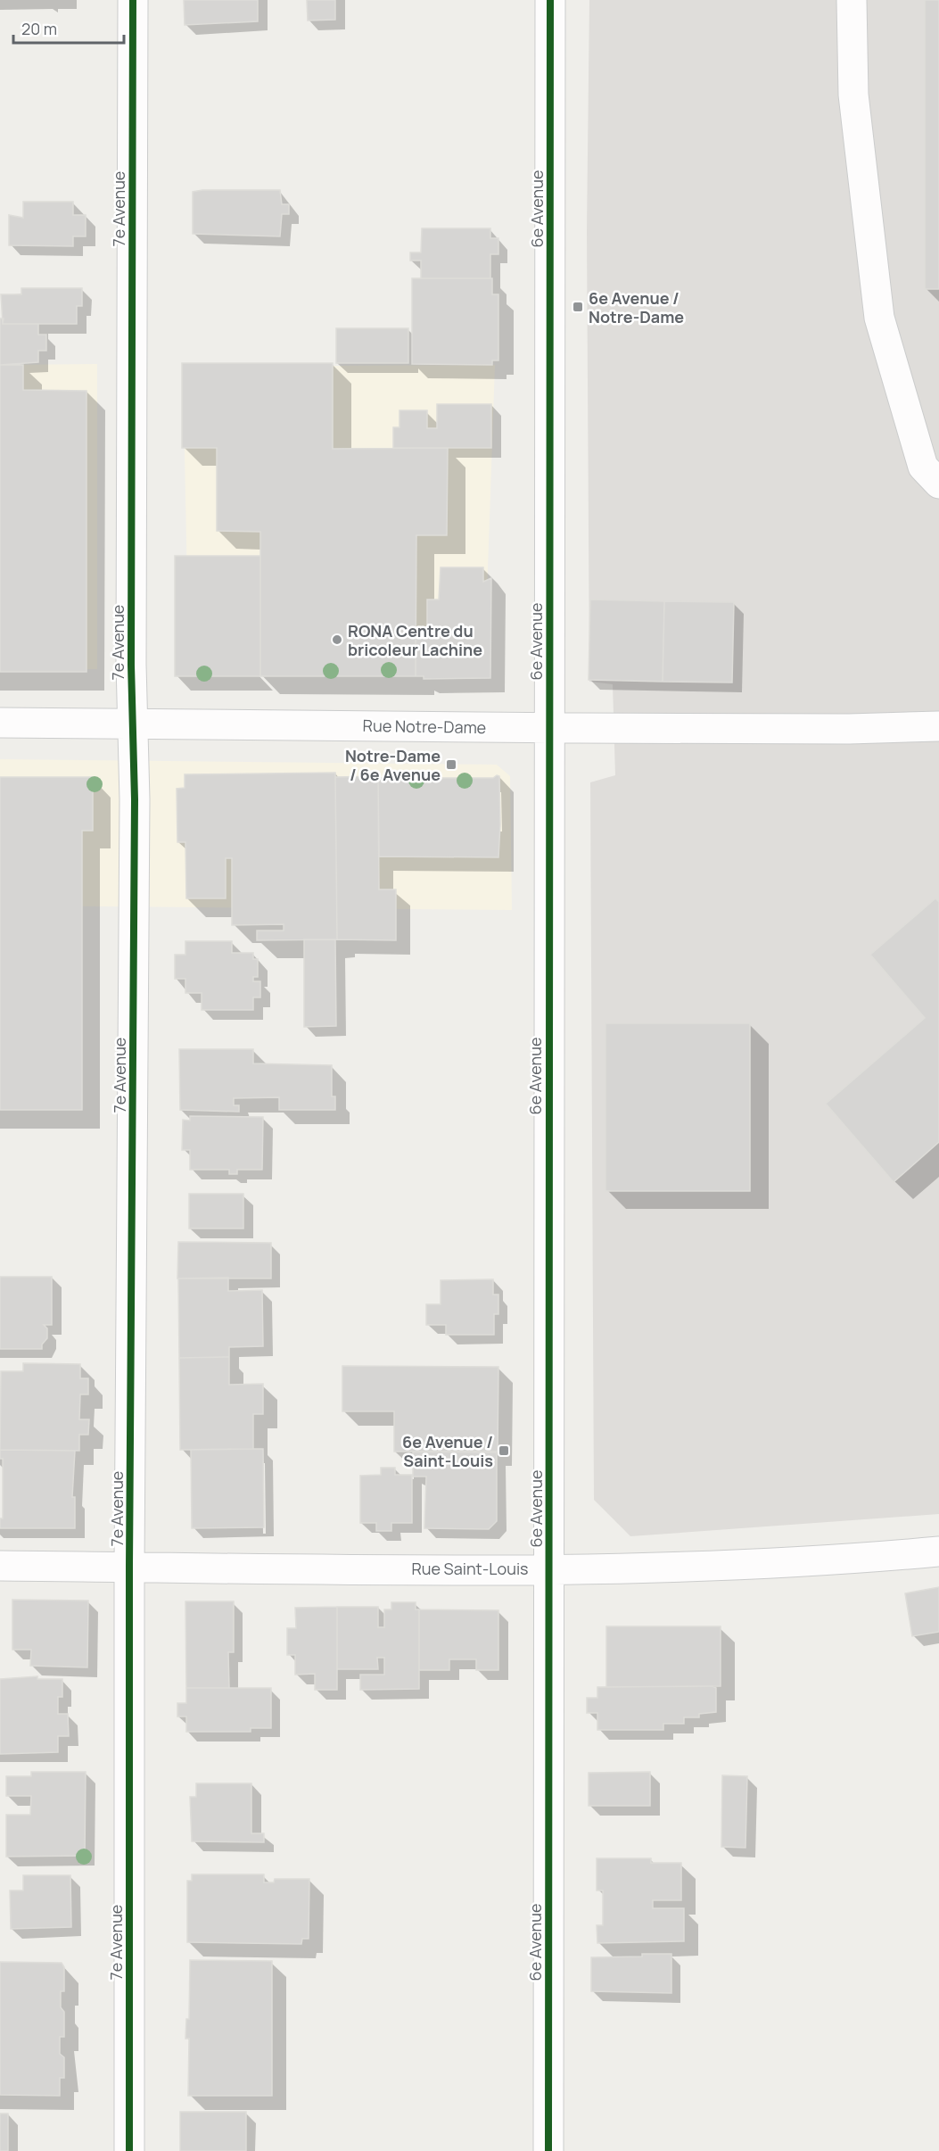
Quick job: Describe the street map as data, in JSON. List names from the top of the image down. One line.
{"streets":{"street":["7e Avenue","6e Avenue","Rue Notre-Dame","Rue Saint-Louis"]},"crossings":[["7e Avenue","Rue Notre-Dame"],["7e Avenue","Rue Saint-Louis"],["6e Avenue","Rue Notre-Dame"],["6e Avenue","Rue Saint-Louis"]],"places":{"transit":["6e Avenue / Notre-Dame","Notre-Dame / 6e Avenue","6e Avenue / Saint-Louis"],"other":["RONA Centre du bricoleur Lachine"]},"scale_bar":"20 m"}
